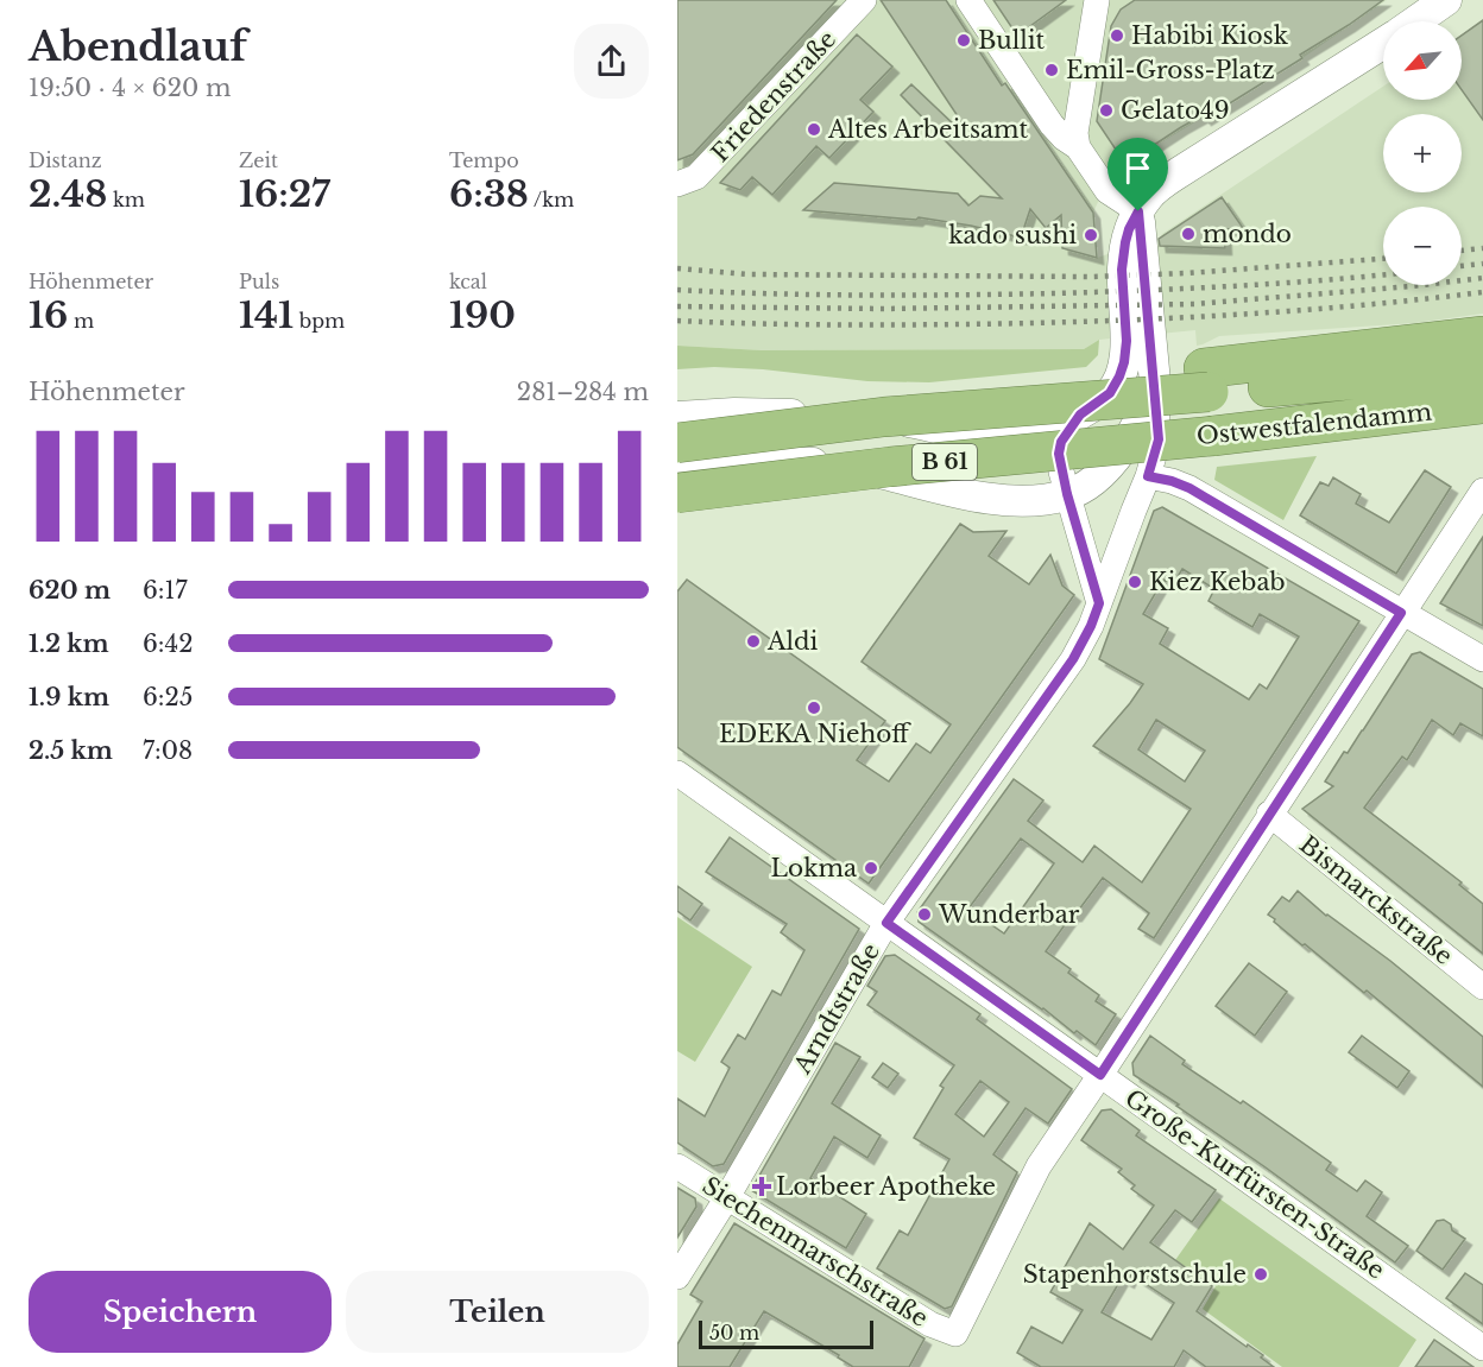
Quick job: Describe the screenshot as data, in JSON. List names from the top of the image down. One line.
{"streets":{"highway":["Ostwestfalendamm","B 61"],"street":["Friedenstraße","Bismarckstraße","Arndtstraße","Große-Kurfürsten-Straße","Siechenmarschstraße"]},"crossings":[["Ostwestfalendamm","B 61"],["Arndtstraße","Große-Kurfürsten-Straße"],["Arndtstraße","Siechenmarschstraße"],["Große-Kurfürsten-Straße","Siechenmarschstraße"]],"places":{"other":["Habibi Kiosk","Bullit","Emil-Gross-Platz","Gelato49","Altes Arbeitsamt","mondo","kado sushi","Kiez Kebab","Aldi","EDEKA Niehoff","Lokma","Wunderbar","Stapenhorstschule"],"health":["Lorbeer Apotheke"]},"scale_bar":"50 m","north":"bottom left","page":{"heading":["Abendlauf","19:50 · 4 × 620 m"],"map_buttons":["+","−"],"stats":[["Distanz","2.48 km"],["Zeit","16:27"],["Tempo","6:38 /km"],["Höhenmeter","16 m"],["Puls","141 bpm"],["kcal","190"]],"chart":["Höhenmeter","281–284 m"],"list":[{"name":"620 m","note":"6:17"},{"name":"1.2 km","note":"6:42"},{"name":"1.9 km","note":"6:25"},{"name":"2.5 km","note":"7:08"}],"buttons":["Speichern","Teilen"],"scale":"50 m"}}
